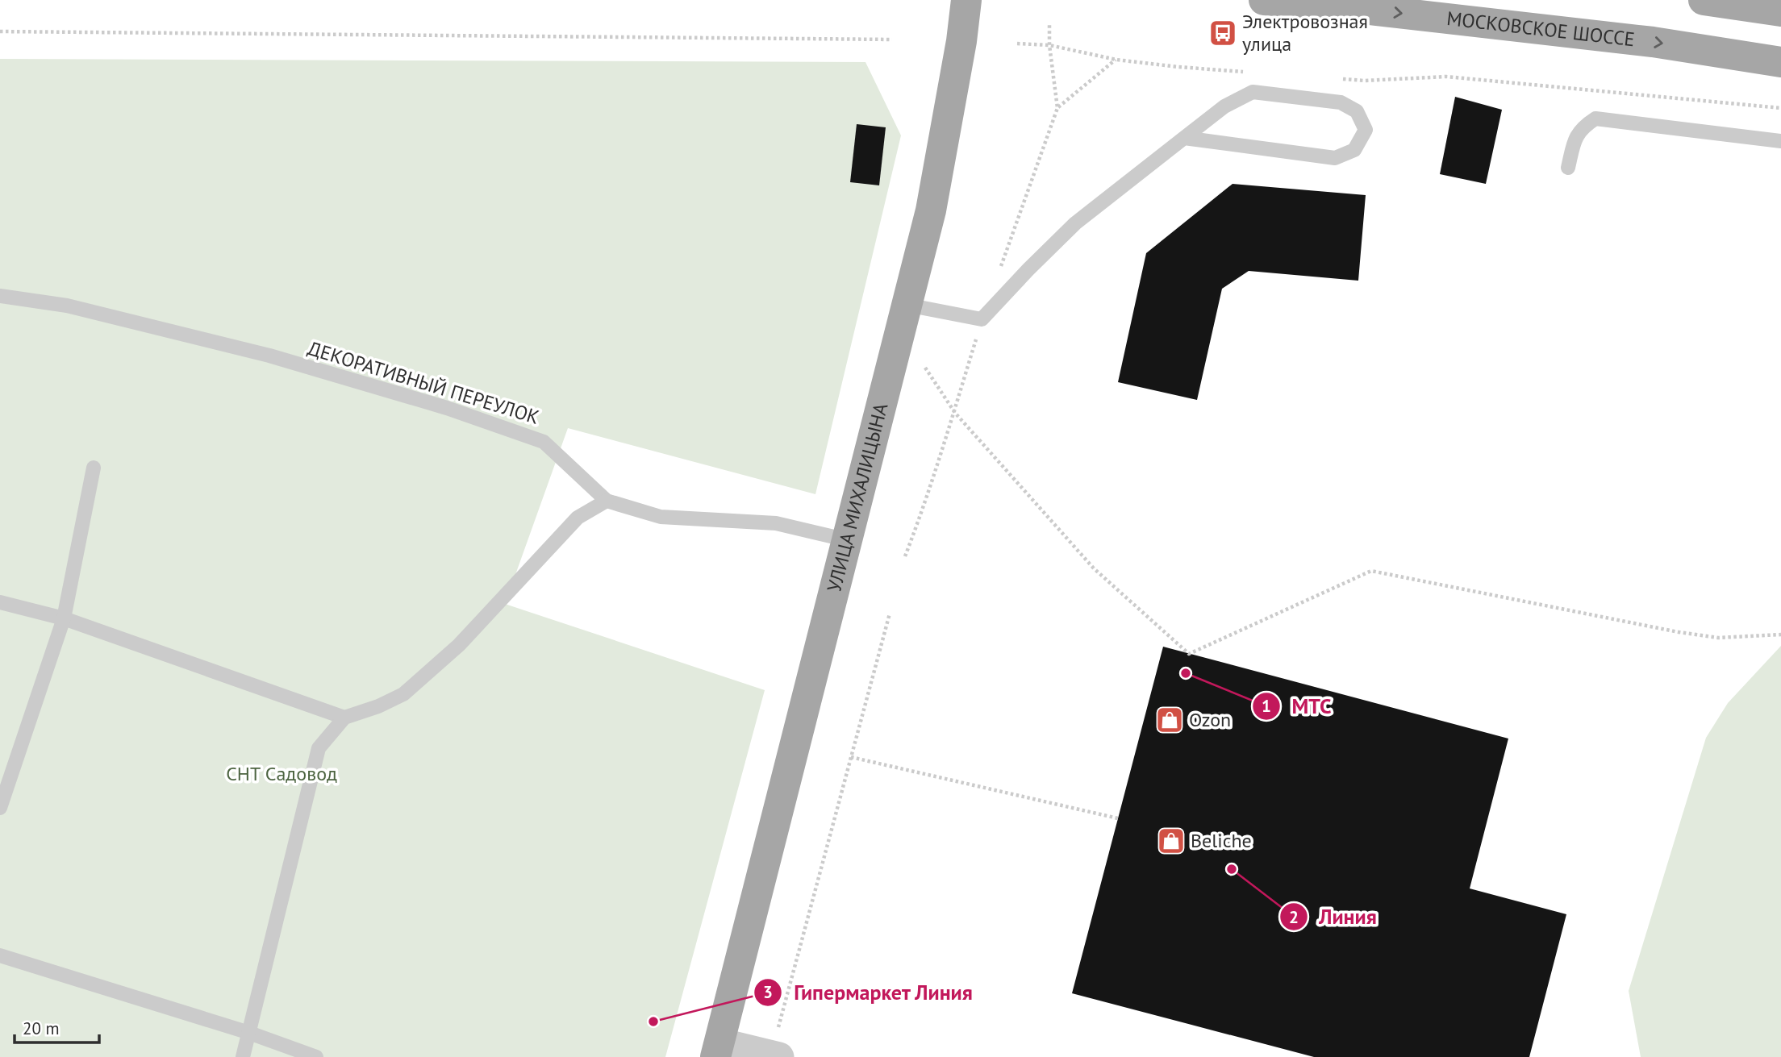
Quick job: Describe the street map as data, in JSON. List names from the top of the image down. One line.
{"streets":{"main road":["МОСКОВСКОЕ ШОССЕ","УЛИЦА МИХАЛИЦЫНА"],"lane":["ДЕКОРАТИВНЫЙ ПЕРЕУЛОК"]},"crossings":[["ДЕКОРАТИВНЫЙ ПЕРЕУЛОК","УЛИЦА МИХАЛИЦЫНА"]],"one_way":["МОСКОВСКОЕ ШОССЕ"],"parks":["СНТ Садовод"],"places":{"bus stop":["Электровозная улица"],"other":["МТС","Линия","Гипермаркет Линия"],"shop":["Ozon","Beliche"]},"scale_bar":"20 m"}
